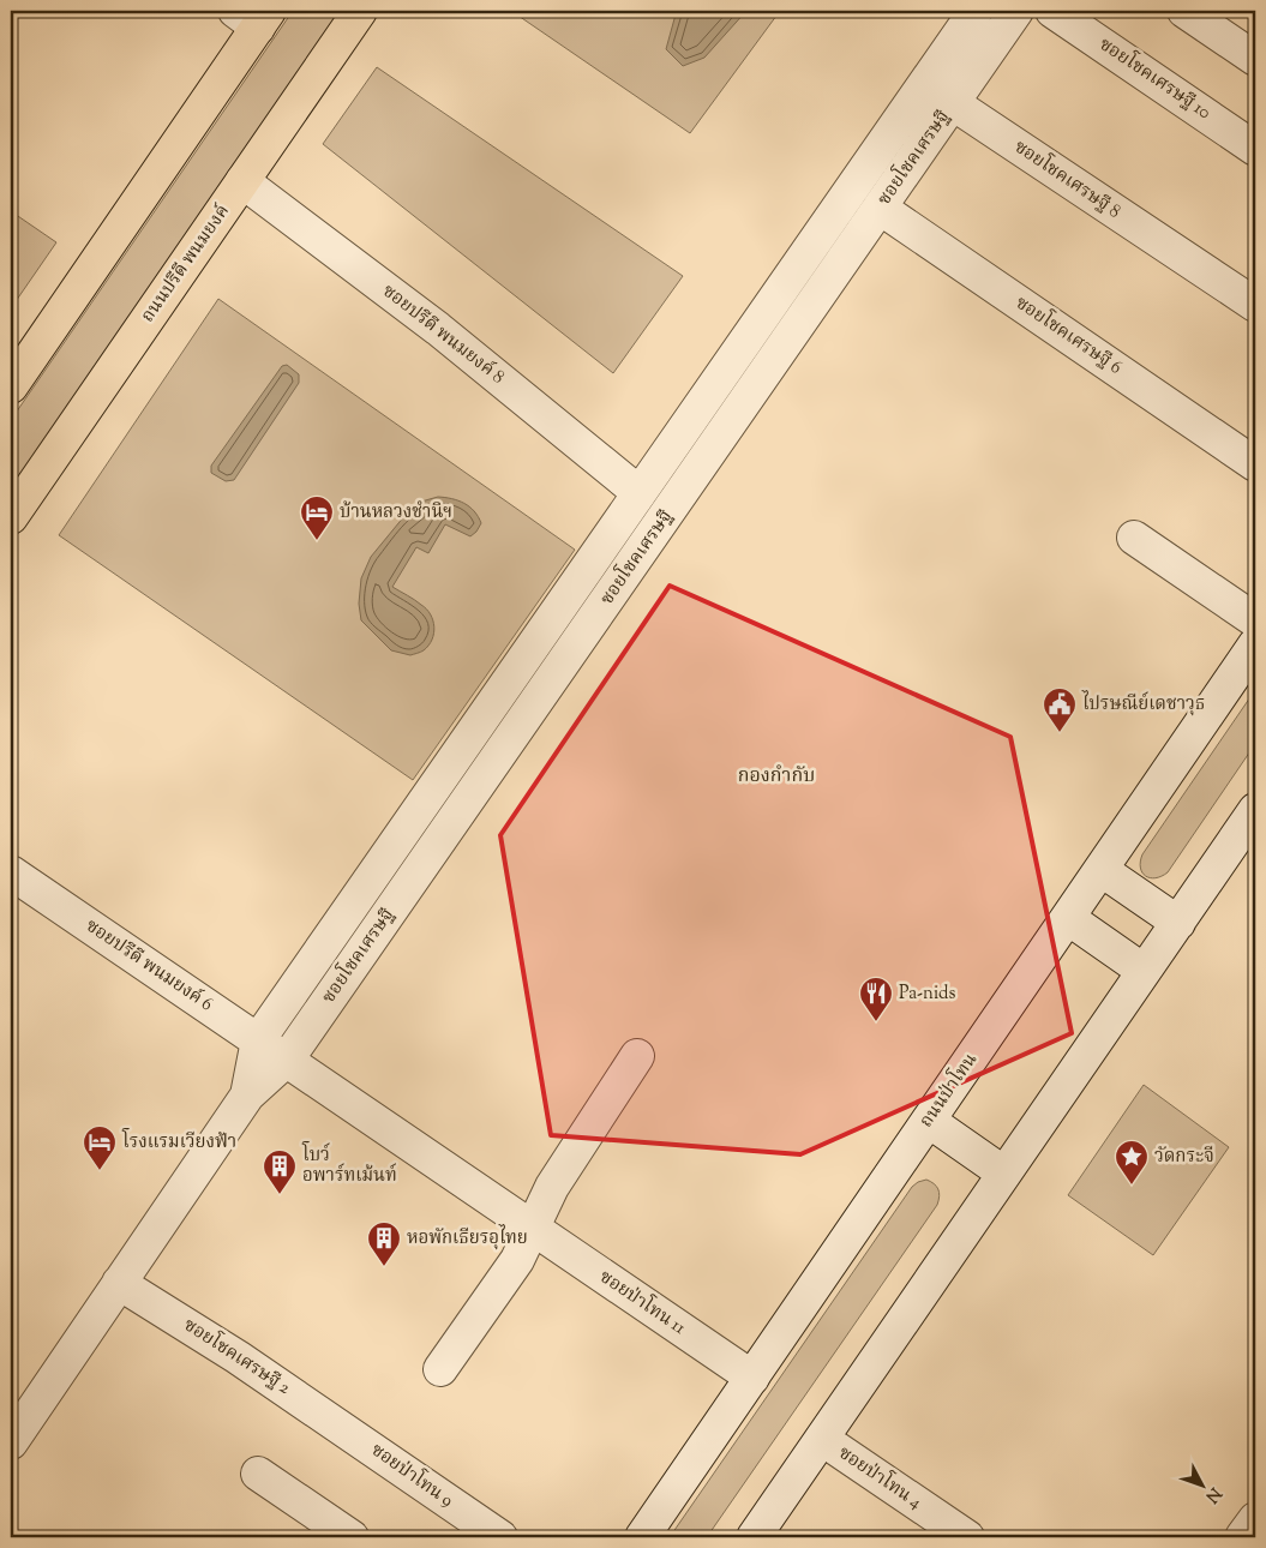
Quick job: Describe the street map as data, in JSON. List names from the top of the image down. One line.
{"streets":{"main road":["ถนนปรีดี พนมยงค์"],"street":["ซอยโชคเศรษฐี 10","ซอยโชคเศรษฐี","ซอยโชคเศรษฐี 8","ซอยปรีดี พนมยงค์ 8","ซอยโชคเศรษฐี 6","ซอยปรีดี พนมยงค์ 6","ถนนป่าโทน","ซอยป่าโทน 11","ซอยโชคเศรษฐี 2","ซอยป่าโทน 9","ซอยป่าโทน 4"]},"crossings":[["ซอยโชคเศรษฐี","ซอยโชคเศรษฐี 8"],["ซอยโชคเศรษฐี","ซอยปรีดี พนมยงค์ 8"],["ซอยโชคเศรษฐี","ซอยโชคเศรษฐี 6"],["ซอยโชคเศรษฐี","ซอยปรีดี พนมยงค์ 6"],["ซอยโชคเศรษฐี","ซอยป่าโทน 11"],["ซอยโชคเศรษฐี","ซอยโชคเศรษฐี 2"],["ถนนปรีดี พนมยงค์","ซอยปรีดี พนมยงค์ 8"],["ซอยปรีดี พนมยงค์ 6","ซอยป่าโทน 11"],["ถนนป่าโทน","ซอยป่าโทน 11"],["ซอยโชคเศรษฐี 2","ซอยป่าโทน 9"]],"districts":["กองกำกับ"],"places":{"hotel":["บ้านหลวงชำนิฯ","โรงแรมเวียงฟ้า"],"public building":["ไปรษณีย์เดชาวุธ"],"restaurant":["Pa-nids"],"place":["วัดกระจี"],"building":["โบว์ อพาร์ทเม้นท์","หอพักเธียรอุไทย"]},"north":"bottom right"}
